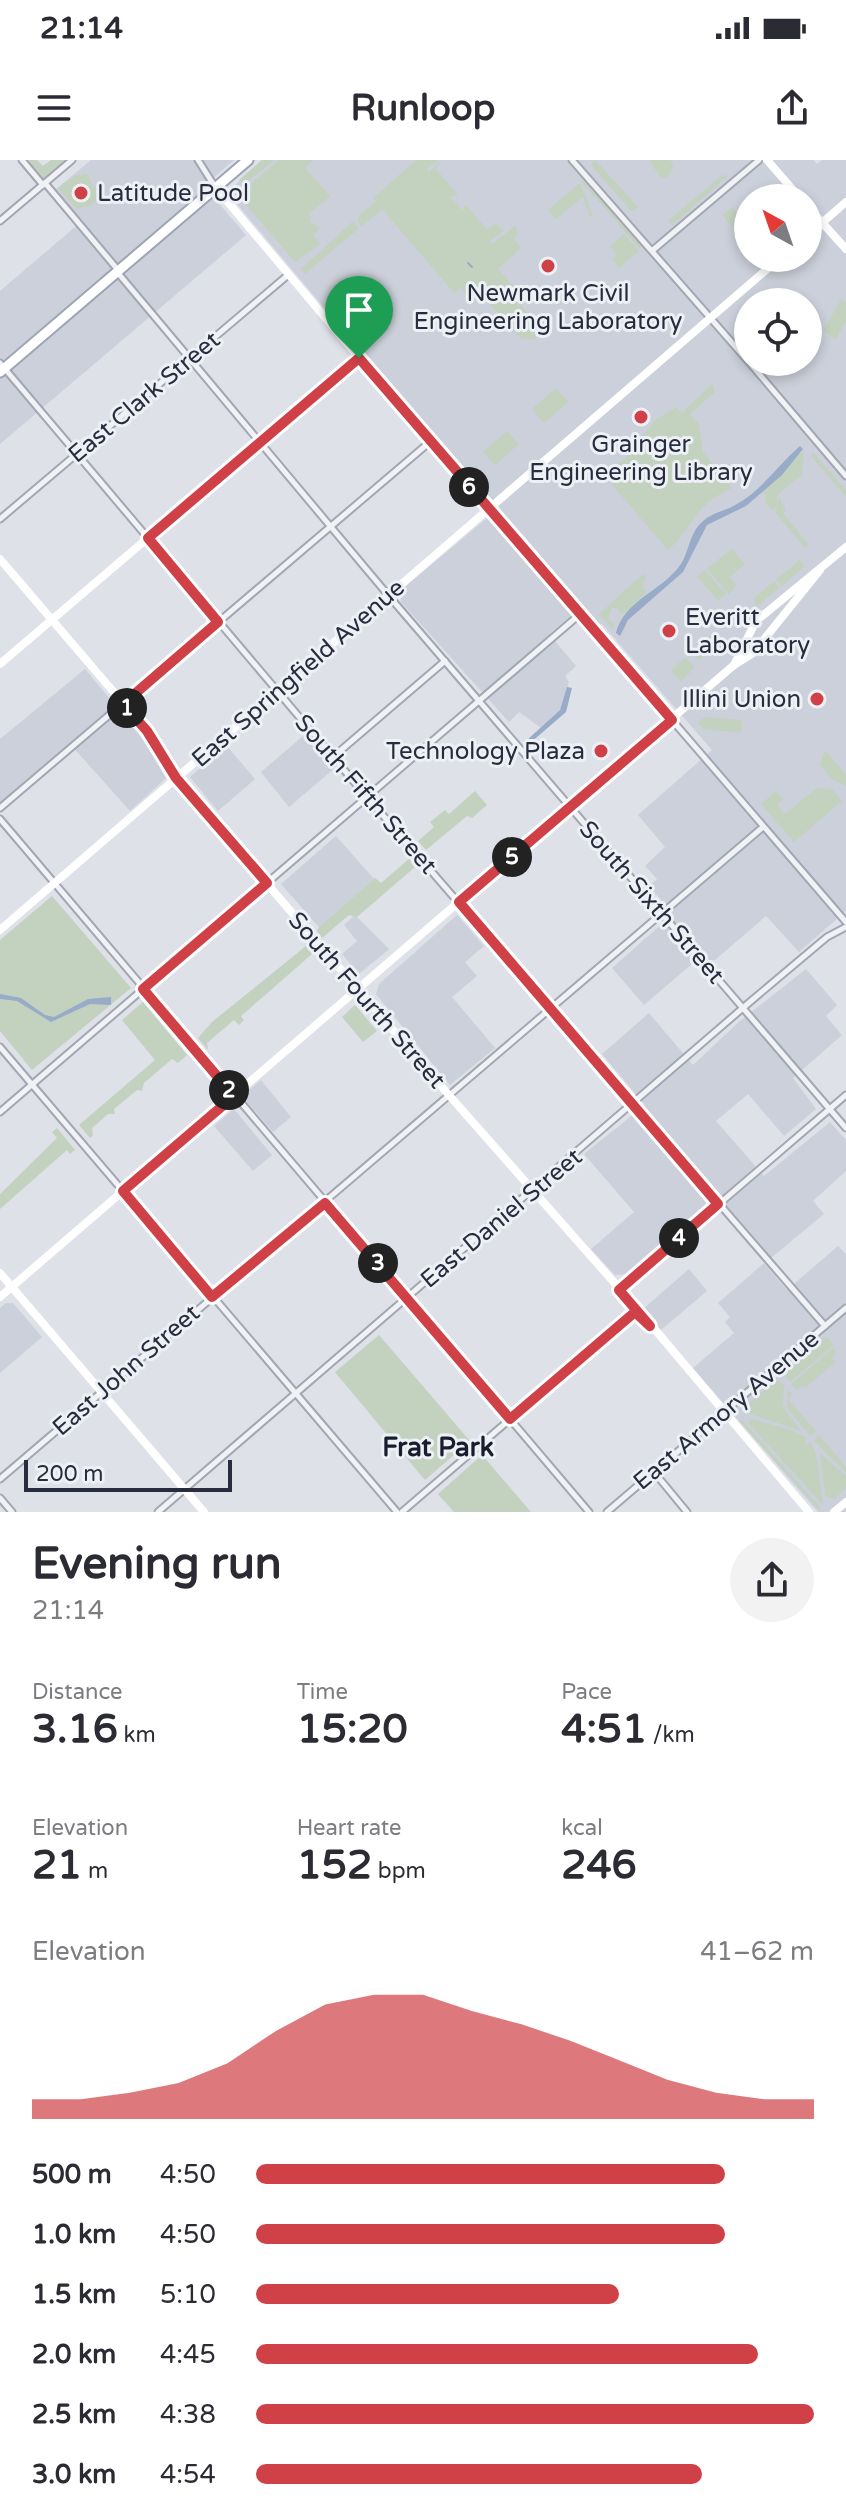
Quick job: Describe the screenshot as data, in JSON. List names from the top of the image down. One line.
{"streets":{"street":["East Clark Street","East Springfield Avenue","South Fifth Street","South Sixth Street","South Fourth Street","East Daniel Street","East John Street","East Armory Avenue"]},"crossings":[["East Clark Street","South Fifth Street"],["East Clark Street","South Sixth Street"],["East Springfield Avenue","South Fifth Street"],["East Springfield Avenue","South Sixth Street"],["East Springfield Avenue","South Fourth Street"],["South Fifth Street","East Daniel Street"],["South Fifth Street","East John Street"],["South Fifth Street","East Armory Avenue"],["South Sixth Street","East Daniel Street"],["South Sixth Street","East John Street"],["South Fourth Street","East Daniel Street"],["South Fourth Street","East John Street"],["South Fourth Street","East Armory Avenue"]],"districts":["Frat Park"],"places":["Latitude Pool","Newmark Civil Engineering Laboratory","Grainger Engineering Library","Everitt Laboratory","Illini Union","Technology Plaza"],"scale_bar":"200 m","north":"top left","page":{"status":"21:14","header":"Runloop","pins":["6","1","5","2","4","3"],"scale":"200 m","heading":["Evening run","21:14"],"stats":[["Distance","3.16 km"],["Time","15:20"],["Pace","4:51 /km"],["Elevation","21 m"],["Heart rate","152 bpm"],["kcal","246"]],"chart":["Elevation","41–62 m"],"list":[{"name":"500 m","note":"4:50"},{"name":"1.0 km","note":"4:50"},{"name":"1.5 km","note":"5:10"},{"name":"2.0 km","note":"4:45"},{"name":"2.5 km","note":"4:38"},{"name":"3.0 km","note":"4:54"}]}}
